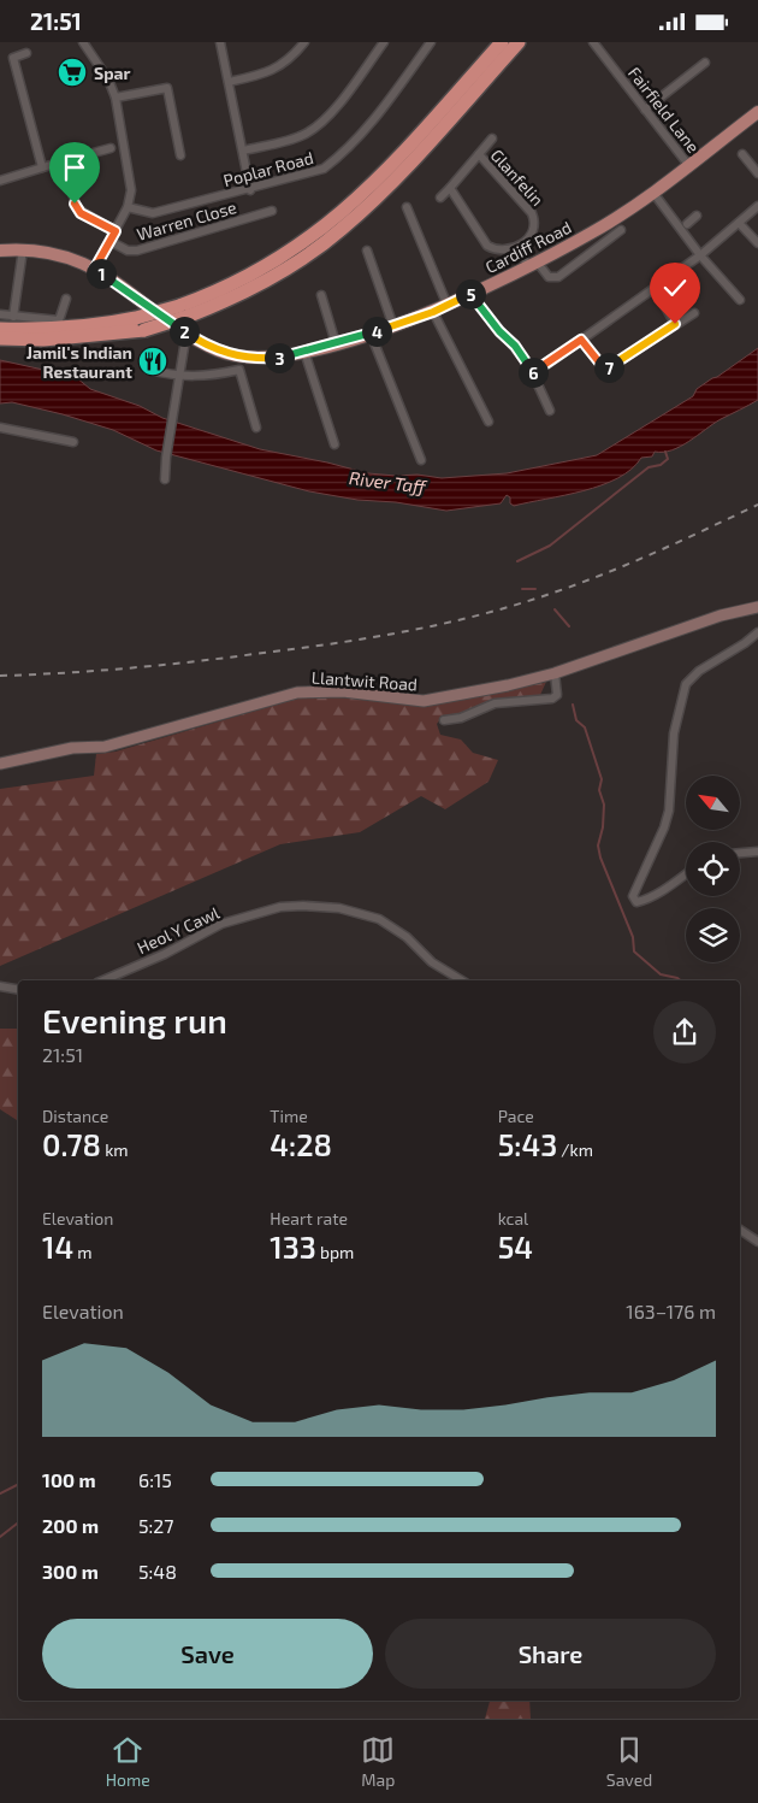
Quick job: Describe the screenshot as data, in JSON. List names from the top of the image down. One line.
{"streets":{"main road":["Cardiff Road","Llantwit Road"],"street":["Fairfield Lane","Poplar Road","Glanfelin","Warren Close","Heol Y Cawl"]},"crossings":[["Fairfield Lane","Cardiff Road"]],"water":["River Taff"],"places":{"supermarket":["Spar"],"restaurant":["Jamil's Indian Restaurant"]},"north":"top left","page":{"status":"21:51","pins":["1","5","2","4","3","7","6"],"heading":["Evening run","21:51"],"stats":[["Distance","0.78 km"],["Time","4:28"],["Pace","5:43 /km"],["Elevation","14 m"],["Heart rate","133 bpm"],["kcal","54"]],"chart":["Elevation","163–176 m"],"list":[{"name":"100 m","note":"6:15"},{"name":"200 m","note":"5:27"},{"name":"300 m","note":"5:48"}],"buttons":["Save","Share"],"tabs":["Home","Map","Saved"]}}
